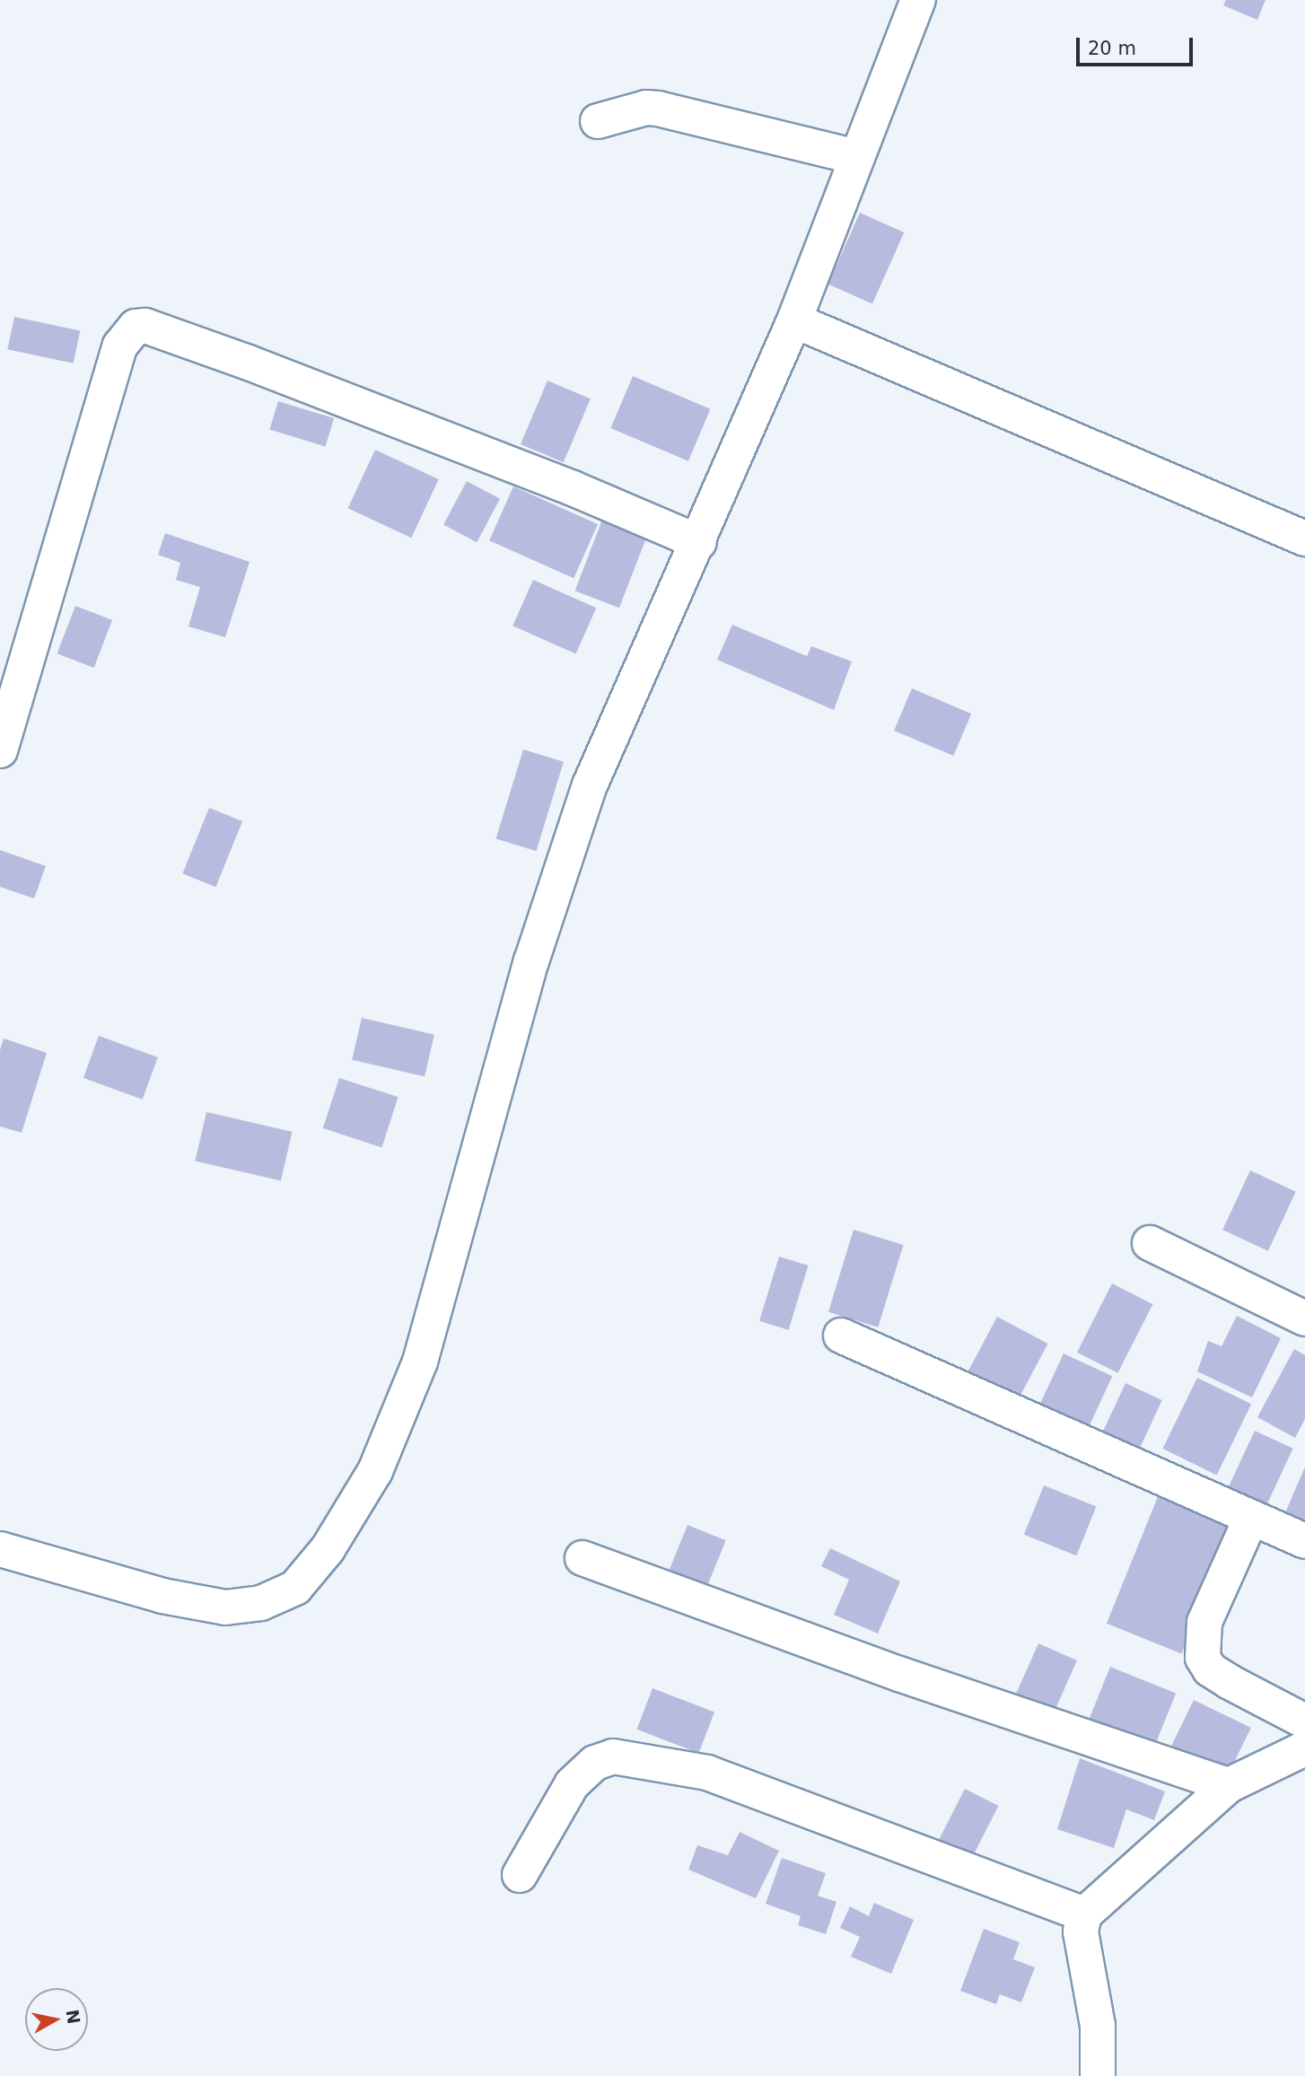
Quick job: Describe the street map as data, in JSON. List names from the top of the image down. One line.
{"scale_bar":"20 m","north":"right"}
